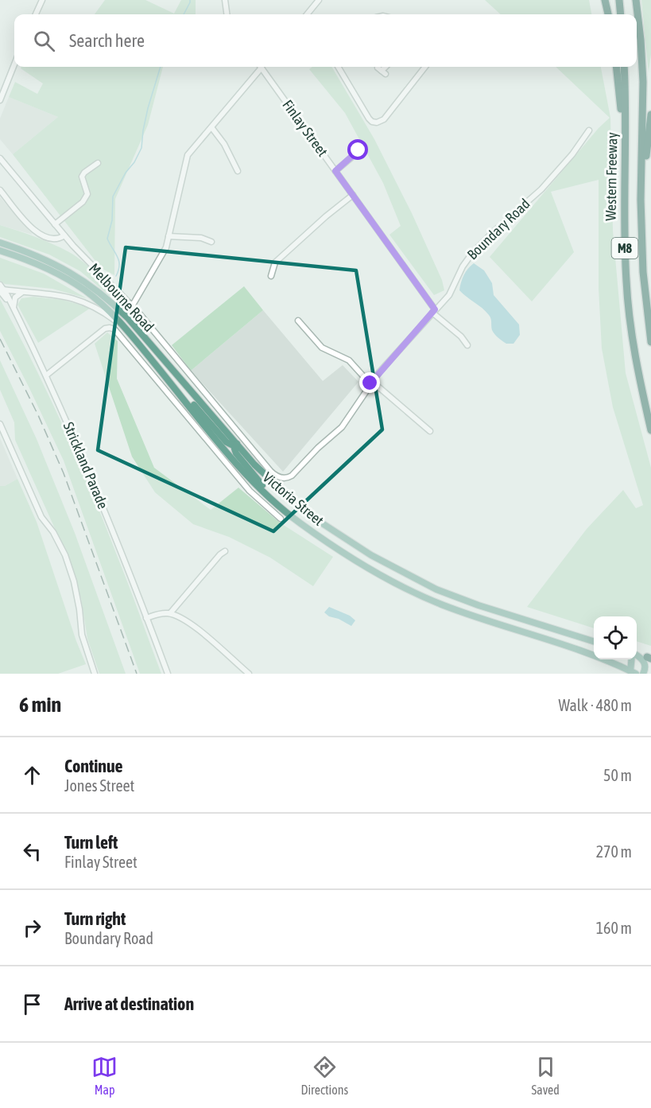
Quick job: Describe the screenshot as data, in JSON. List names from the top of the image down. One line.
{"streets":{"highway":["Western Freeway","M8"],"main road":["Victoria Street"],"street":["Finlay Street","Boundary Road","Melbourne Road","Strickland Parade"]},"crossings":[["Finlay Street","Boundary Road"],["Boundary Road","Melbourne Road"]],"page":{"search":"Search here","heading":["6 min","Walk · 480 m"],"list":[["Continue","Jones Street","50 m"],["Turn left","Finlay Street","270 m"],["Turn right","Boundary Road","160 m"],"Arrive at destination"],"nav":["Map","Directions","Saved"]}}
